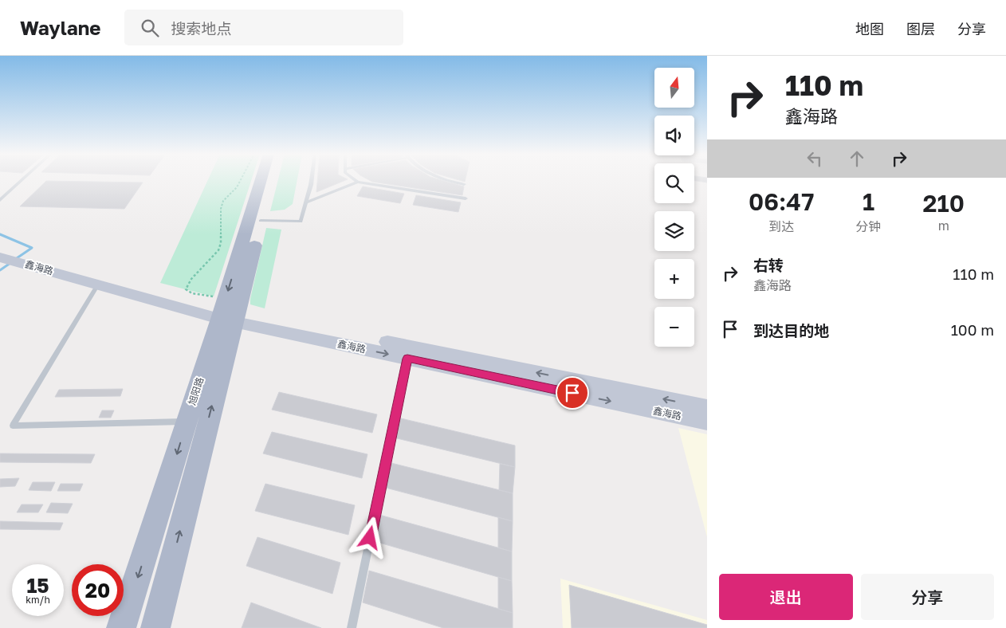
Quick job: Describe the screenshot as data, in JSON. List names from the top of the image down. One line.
{"streets":{"main road":["旭阳路"],"street":["鑫海路"]},"crossings":[["鑫海路","旭阳路"]],"north":"top","page":{"header":"Waylane","search":"搜索地点","nav":["地图","图层","分享"],"turn":["110 m","鑫海路"],"map_buttons":["+","−"],"eta":["06:47","到达","1","分钟","210","m"],"list":[{"name":"右转","note":"鑫海路","value":"110 m"},{"name":"到达目的地","value":"100 m"}],"speed":"15 km/h","limit":"20","buttons":["退出","分享"]}}
